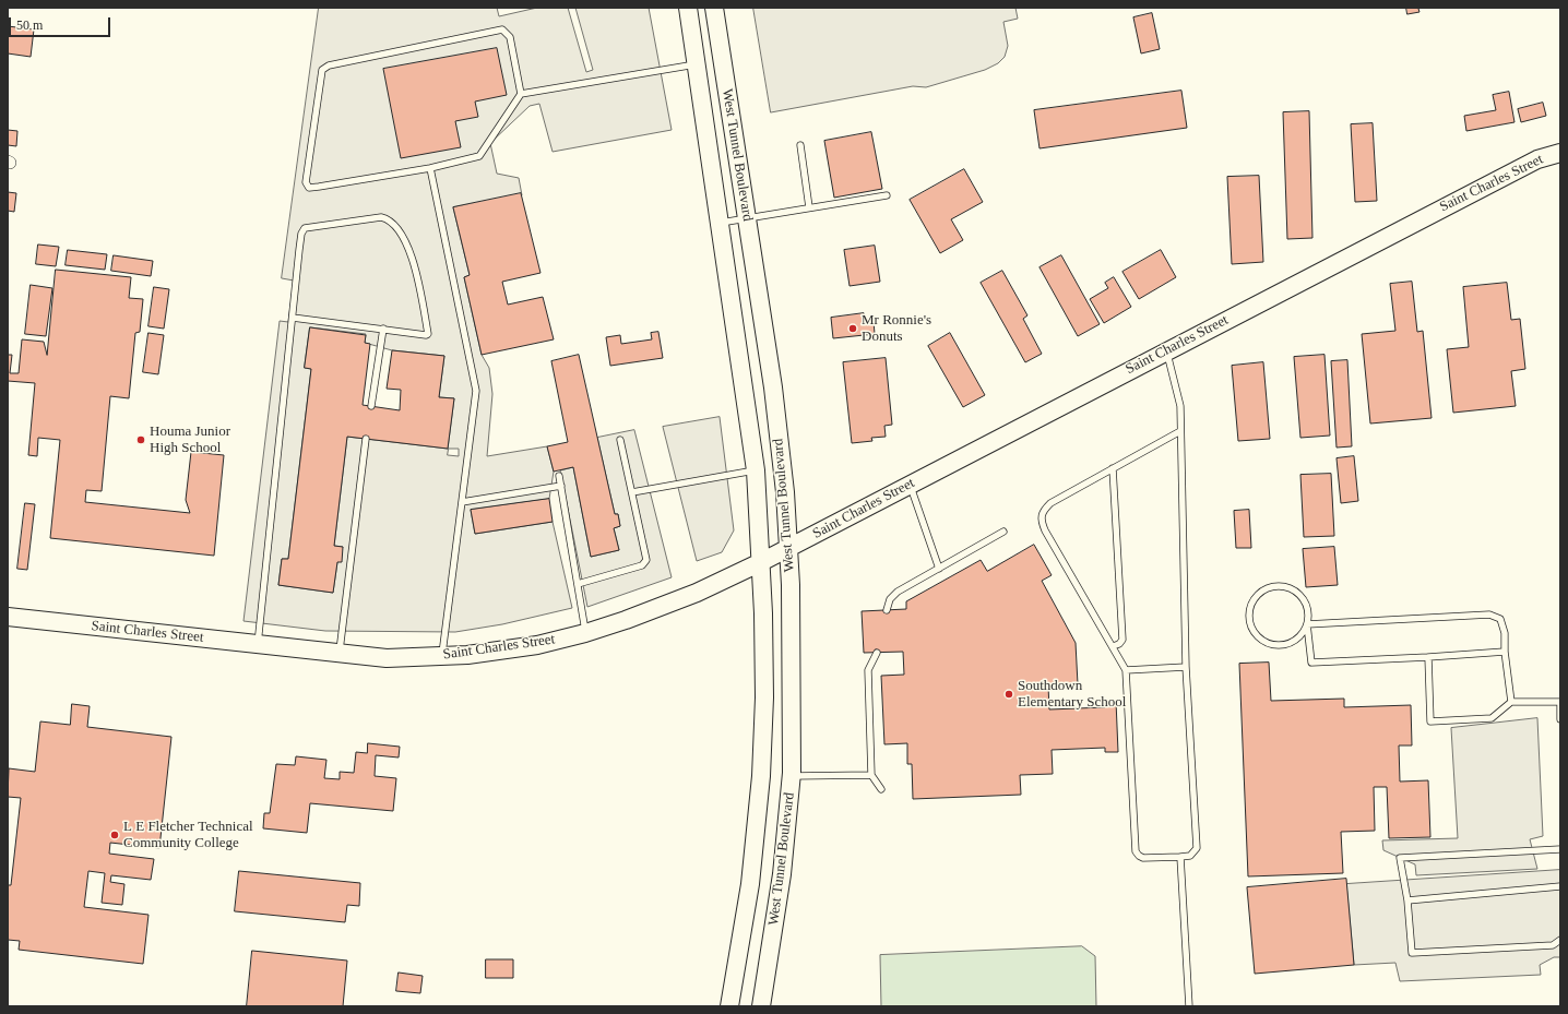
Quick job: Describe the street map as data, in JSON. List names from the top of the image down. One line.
{"streets":{"main road":["West Tunnel Boulevard","Saint Charles Street"]},"crossings":[["West Tunnel Boulevard","Saint Charles Street"]],"places":["Mr Ronnie's Donuts","Houma Junior High School","Southdown Elementary School","L E Fletcher Technical Community College"],"scale_bar":"50 m"}
